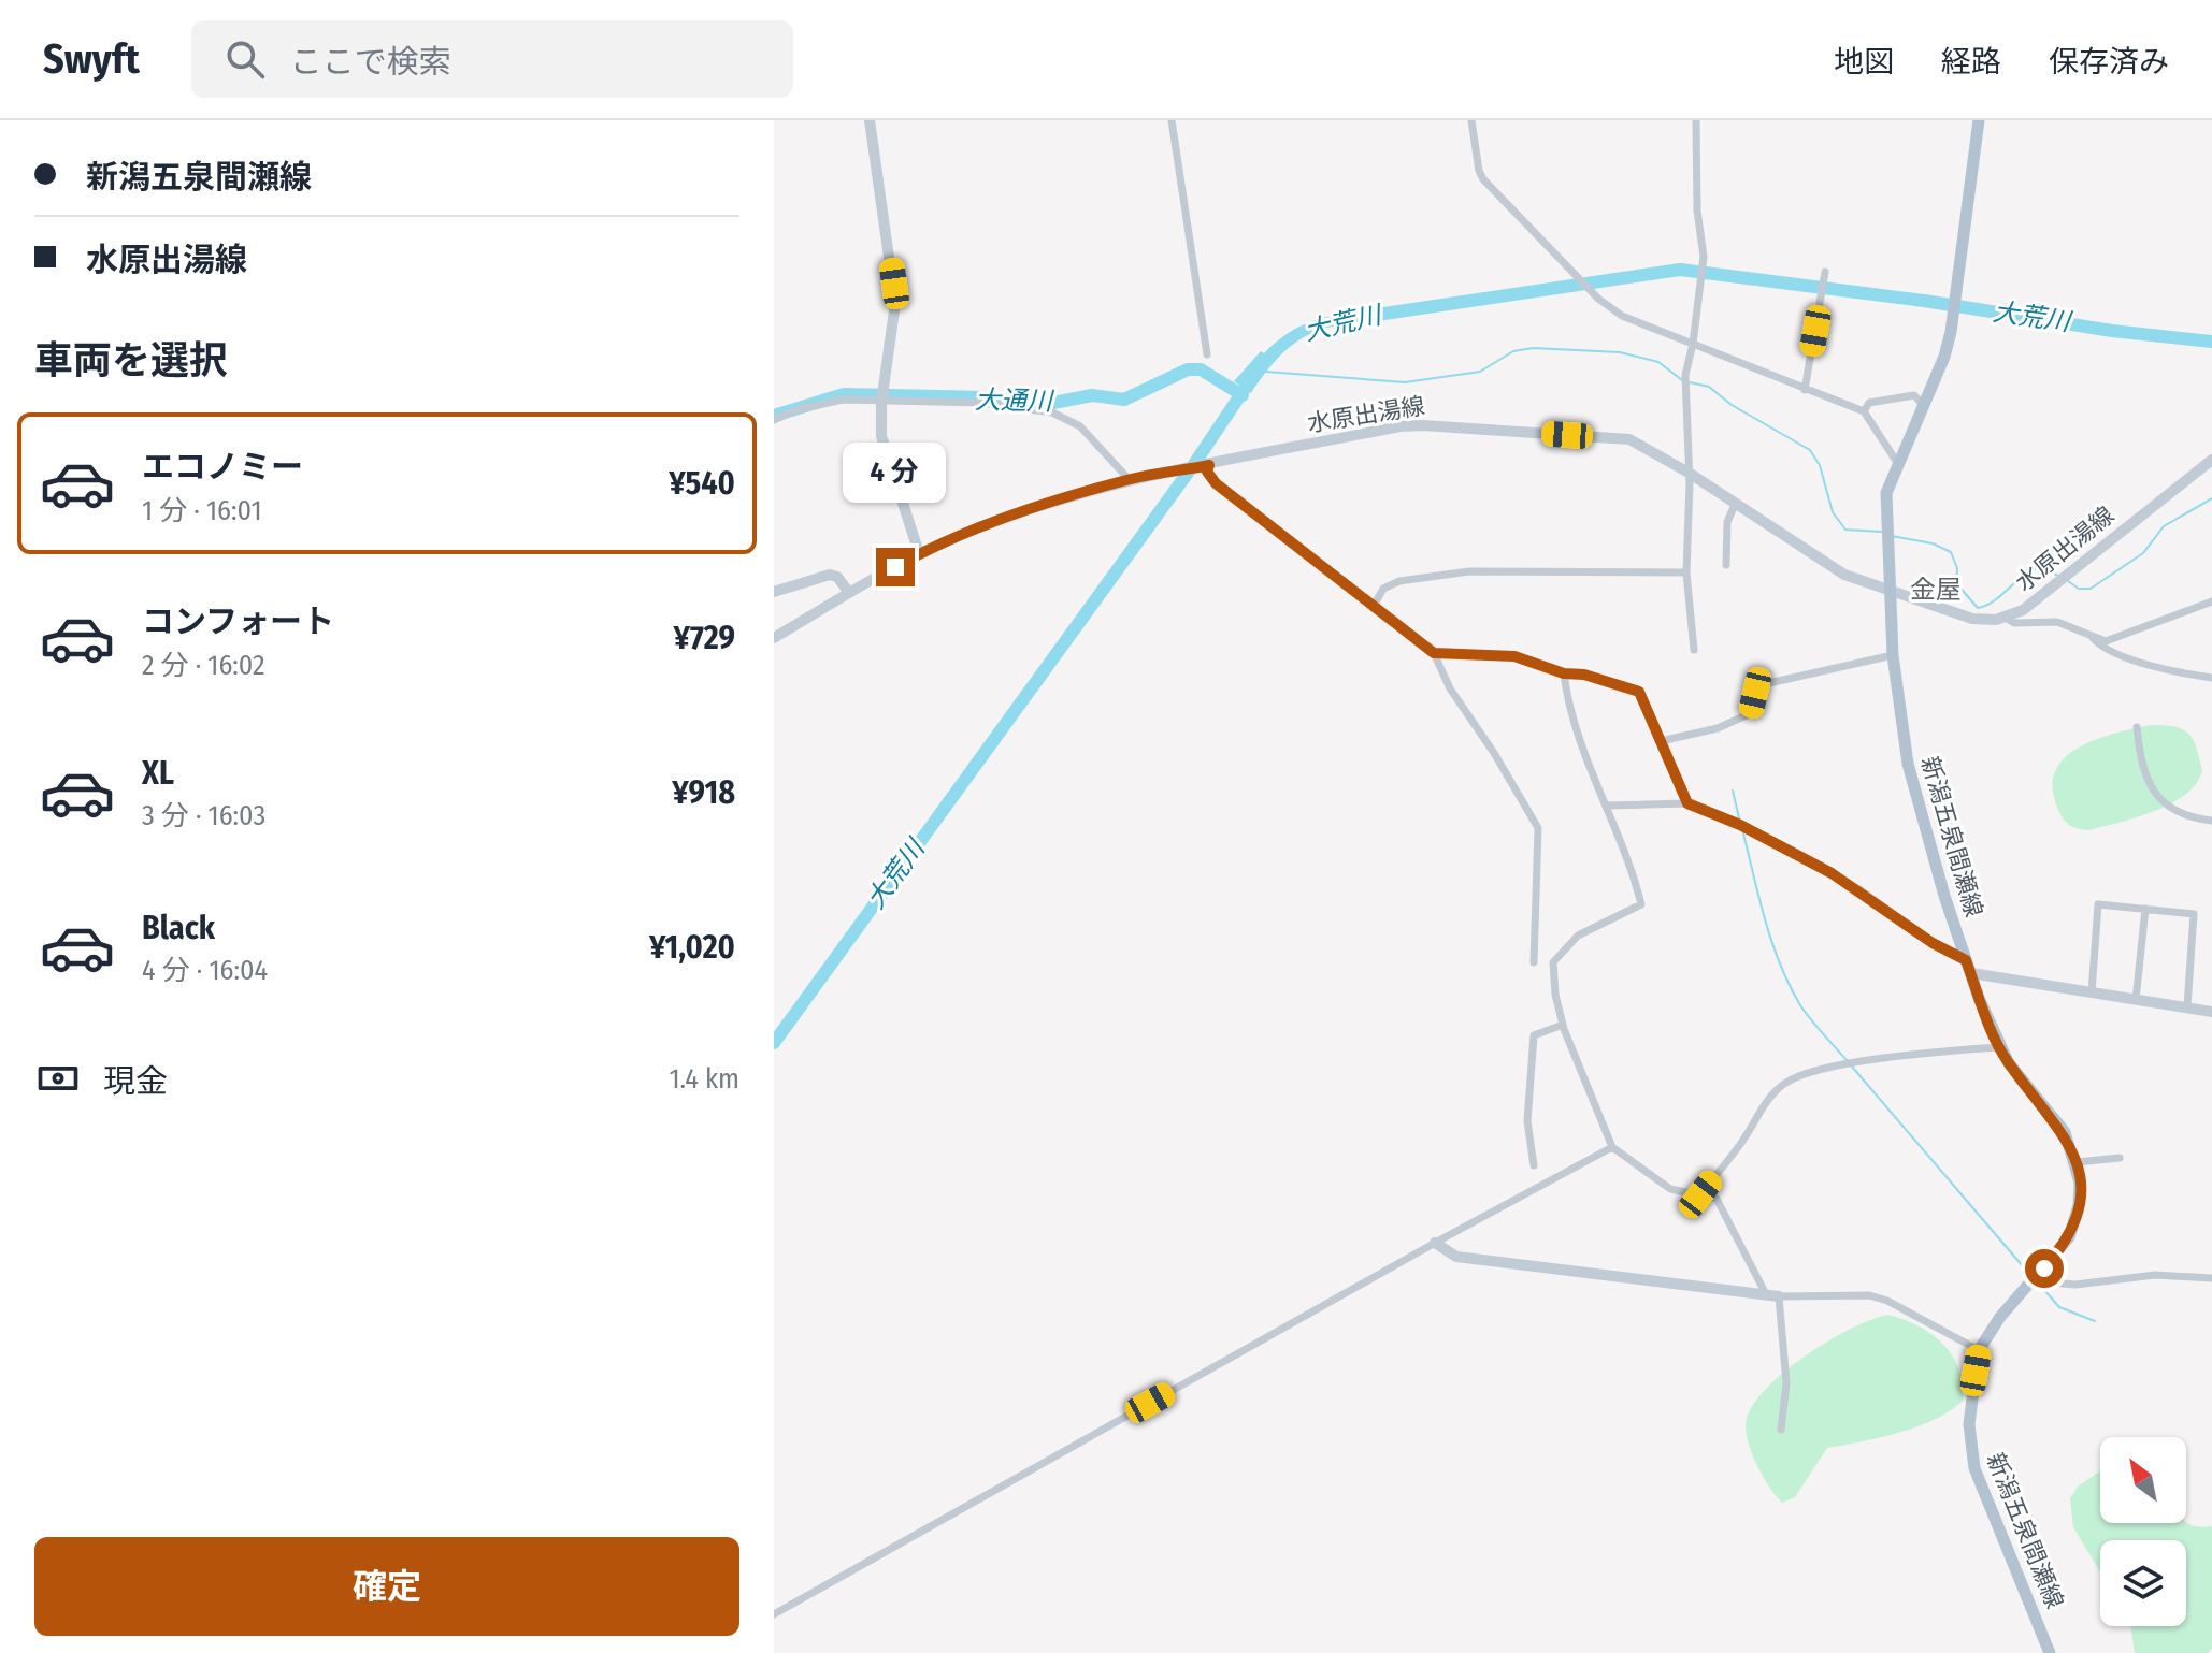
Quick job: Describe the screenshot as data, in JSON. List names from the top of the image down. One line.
{"streets":{"main road":["水原出湯線","新潟五泉間瀬線"]},"crossings":[["水原出湯線","新潟五泉間瀬線"]],"districts":["金屋"],"water":["大荒川","大通川"],"north":"top left","page":{"header":"Swyft","search":"ここで検索","nav":["地図","経路","保存済み"],"banner":["新潟五泉間瀬線","水原出湯線"],"heading":"車両を選択","list":[{"name":"エコノミー","note":"1 分 · 16:01","value":"¥540"},{"name":"コンフォート","note":"2 分 · 16:02","value":"¥729"},{"name":"XL","note":"3 分 · 16:03","value":"¥918"},{"name":"Black","note":"4 分 · 16:04","value":"¥1,020"}],"bubble":"4 分","pay":["現金","1.4 km"],"buttons":"確定"}}
